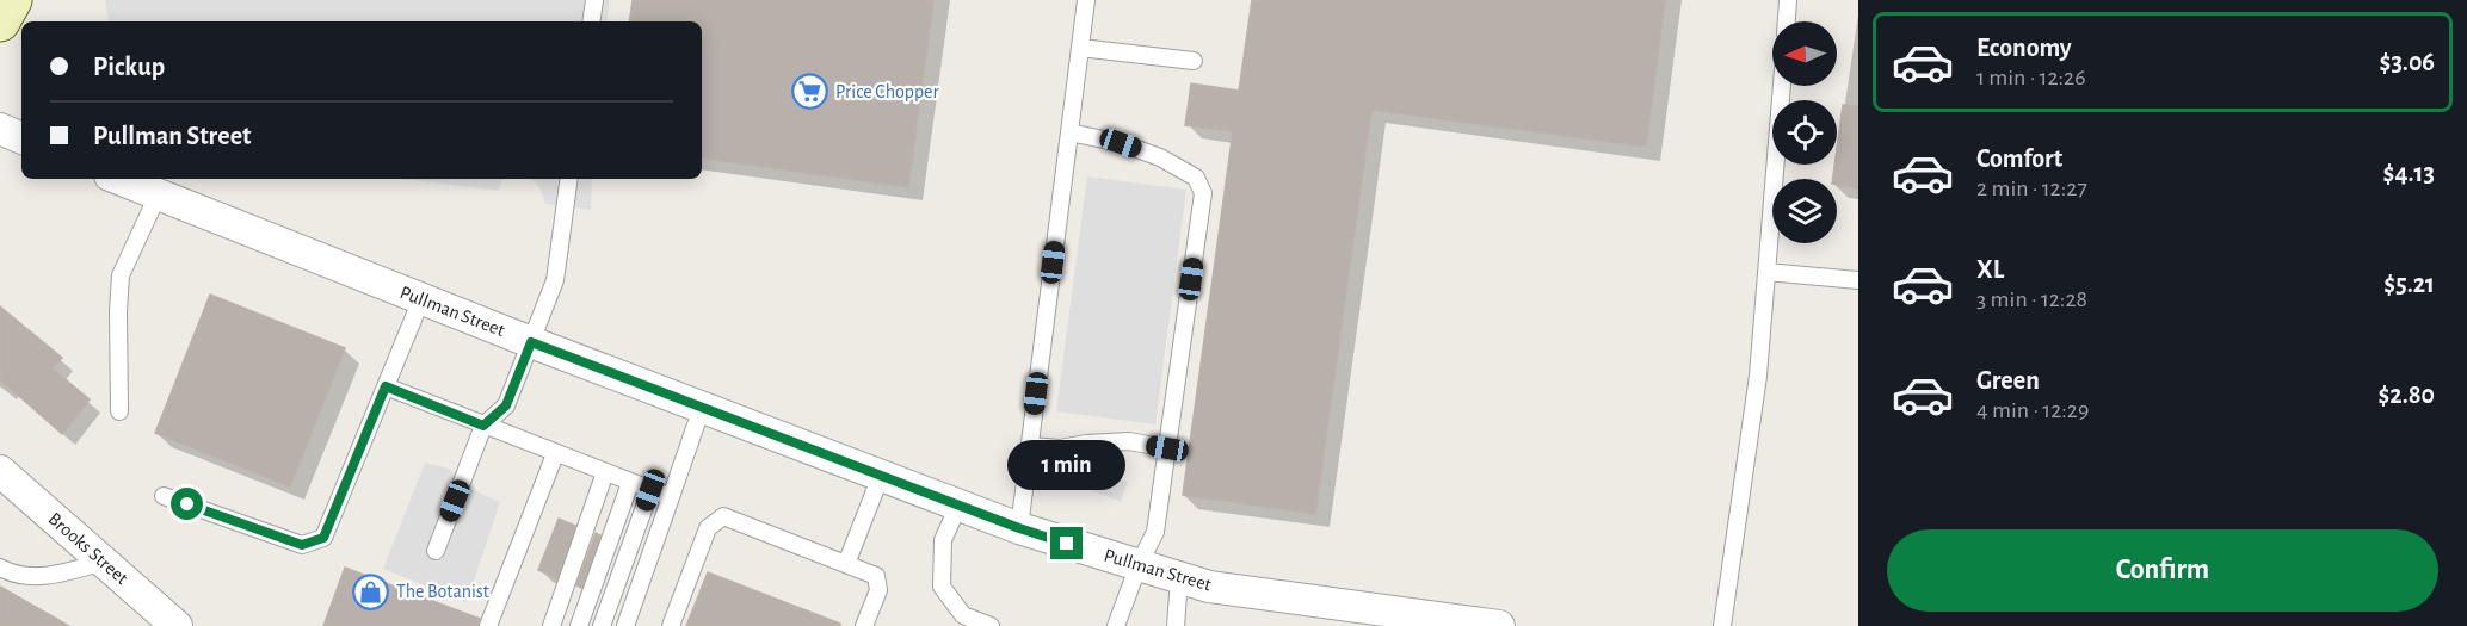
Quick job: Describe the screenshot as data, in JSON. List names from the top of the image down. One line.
{"streets":{"street":["Pullman Street","Brooks Street"]},"places":{"supermarket":["Price Chopper"],"shop":["The Botanist"]},"north":"left","page":{"list":[{"name":"Economy","note":"1 min · 12:26","value":"$3.06"},{"name":"Comfort","note":"2 min · 12:27","value":"$4.13"},{"name":"XL","note":"3 min · 12:28","value":"$5.21"},{"name":"Green","note":"4 min · 12:29","value":"$2.80"}],"banner":["Pickup","Pullman Street"],"bubble":"1 min","buttons":"Confirm"}}
